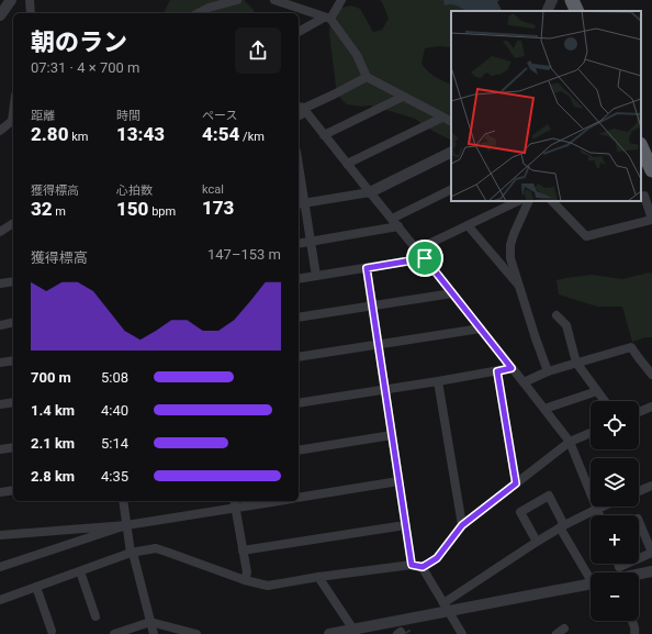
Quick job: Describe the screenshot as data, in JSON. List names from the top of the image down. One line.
{"page":{"heading":["朝のラン","07:31 · 4 × 700 m"],"stats":[["距離","2.80 km"],["時間","13:43"],["ペース","4:54 /km"],["獲得標高","32 m"],["心拍数","150 bpm"],["kcal","173"]],"chart":["獲得標高","147–153 m"],"list":[{"name":"700 m","note":"5:08"},{"name":"1.4 km","note":"4:40"},{"name":"2.1 km","note":"5:14"},{"name":"2.8 km","note":"4:35"}],"map_buttons":["+","−"]}}
